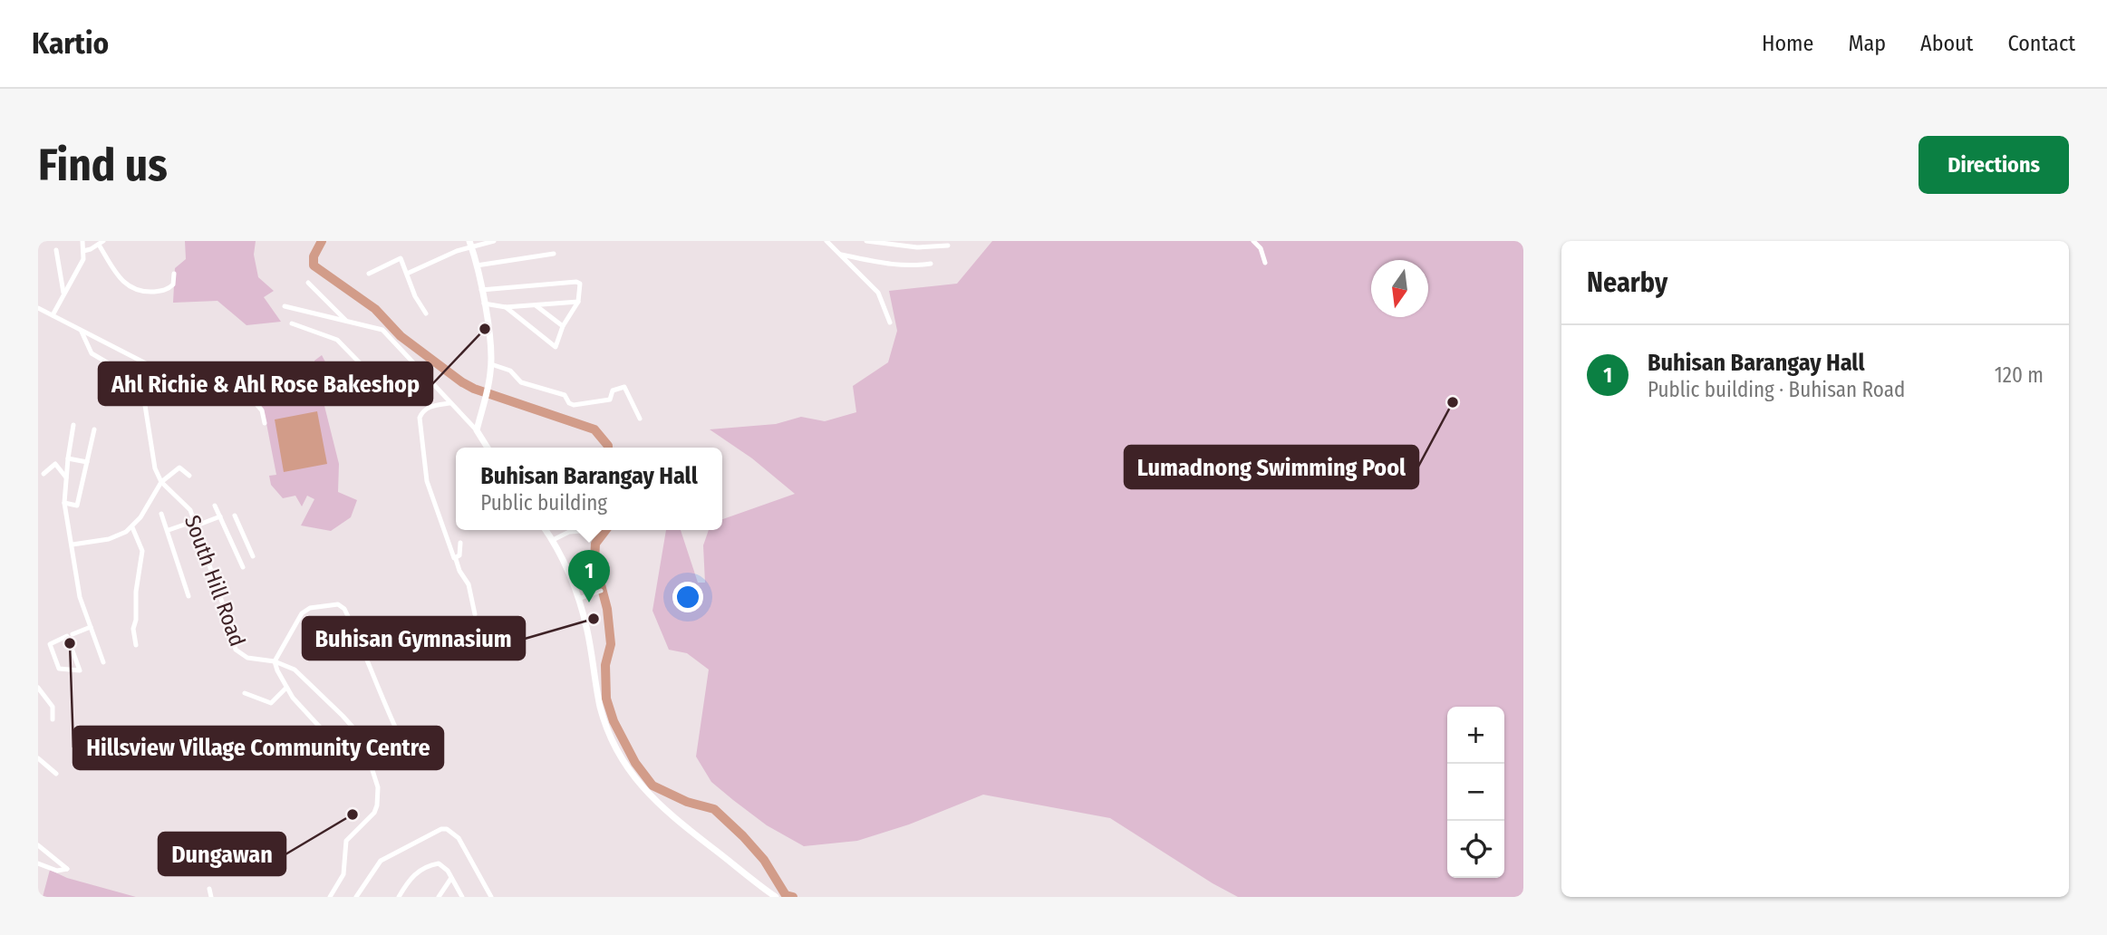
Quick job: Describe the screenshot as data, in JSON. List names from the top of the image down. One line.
{"streets":{"street":["South Hill Road"]},"places":["Ahl Richie & Ahl Rose Bakeshop","Lumadnong Swimming Pool","Buhisan Gymnasium","Hillsview Village Community Centre","Dungawan"],"north":"bottom","page":{"header":"Kartio","nav":["Home","Map","About","Contact"],"buttons":"Directions","title":"Find us","heading":"Nearby","list":[{"mark":"1","name":"Buhisan Barangay Hall","note":"Public building · Buhisan Road","value":"120 m"}],"popup":["Buhisan Barangay Hall","Public building"],"pins":"1","map_buttons":["+","−"]}}
